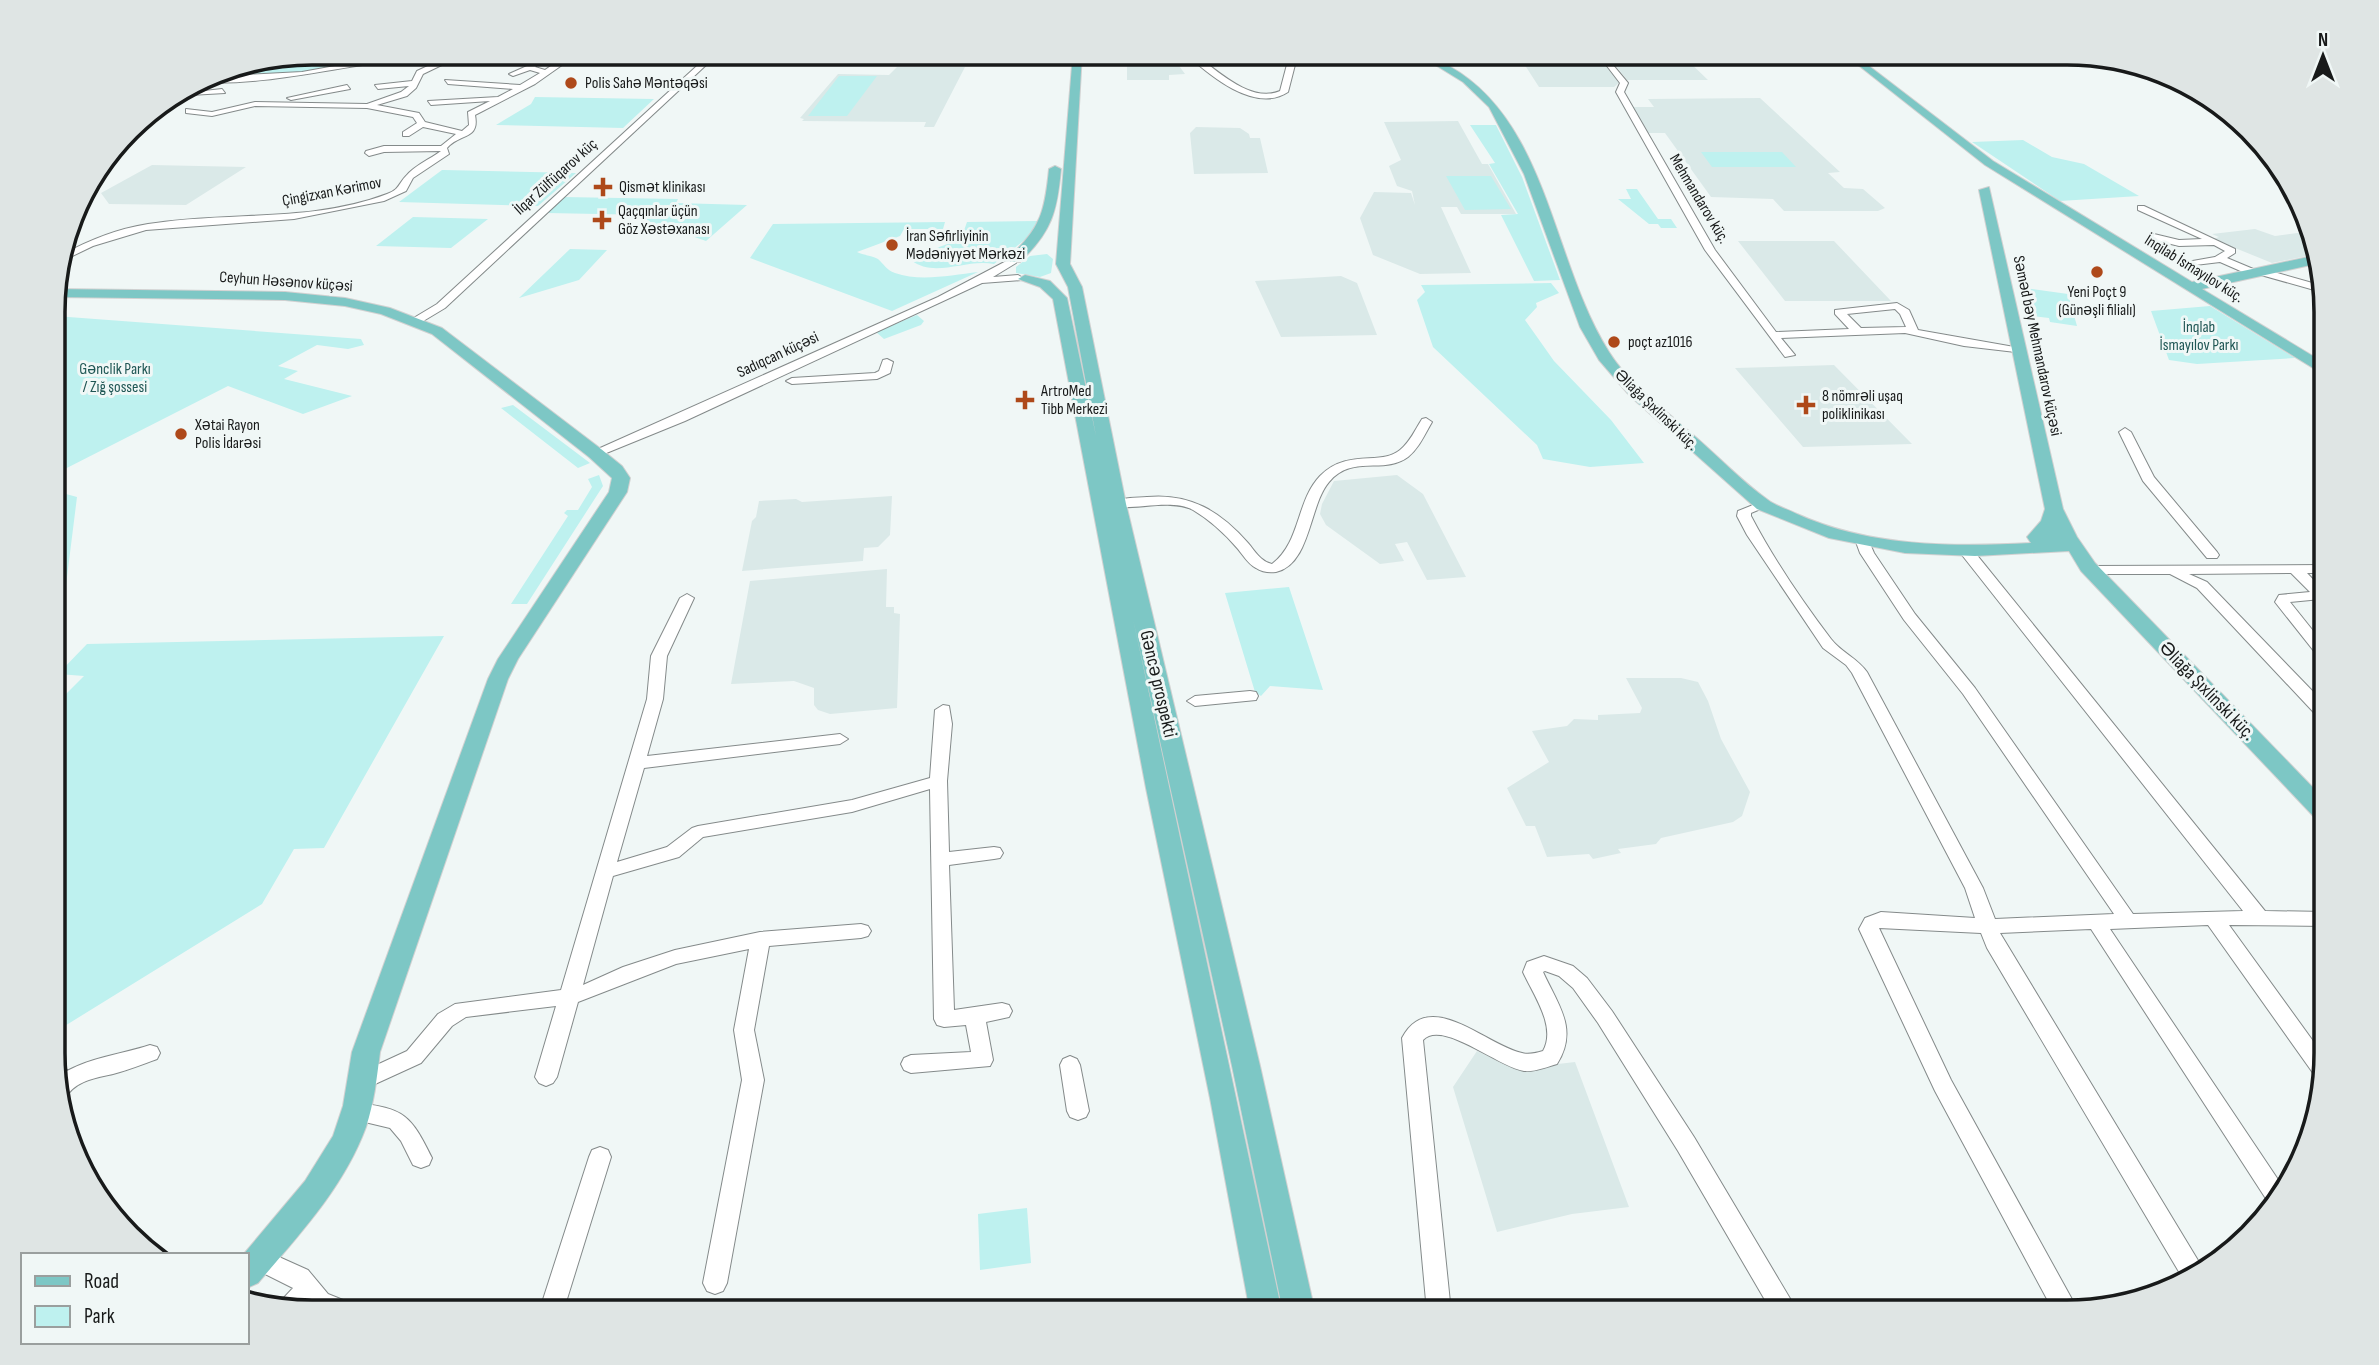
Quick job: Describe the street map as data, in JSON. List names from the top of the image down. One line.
{"streets":{"main road":["İnqilab İsmayılov küç.","Ceyhun Həsənov küçəsi","Səməd bəy Mehmandarov küçəsi","Əliağa Şıxlinski küç.","Gəncə prospekti"],"street":["İlqar Zülfüqarov küç","Çingizxan Kərimov","Mehmandarov küç.","Sadıqcan küçəsi"]},"crossings":[["İlqar Zülfüqarov küç","Ceyhun Həsənov küçəsi"],["İnqilab İsmayılov küç.","Səməd bəy Mehmandarov küçəsi"],["Ceyhun Həsənov küçəsi","Sadıqcan küçəsi"],["Səməd bəy Mehmandarov küçəsi","Əliağa Şıxlinski küç."]],"parks":["İnqlab İsmayılov Parkı","Gənclik Parkı / Zığ şossesi"],"places":{"other":["Polis Sahə Məntəqəsi","İran Səfirliyinin Mədəniyyət Mərkəzi","Yeni Poçt 9 (Günəşli filialı)","poçt az1016","Xətai Rayon Polis İdarəsi"],"health":["Qismət klinikası","Qaçqınlar üçün Göz Xəstəxanası","ArtroMed Tibb Merkezi","8 nömrəli uşaq poliklinikası"]},"legend":["Road","Park"],"north":"top"}
